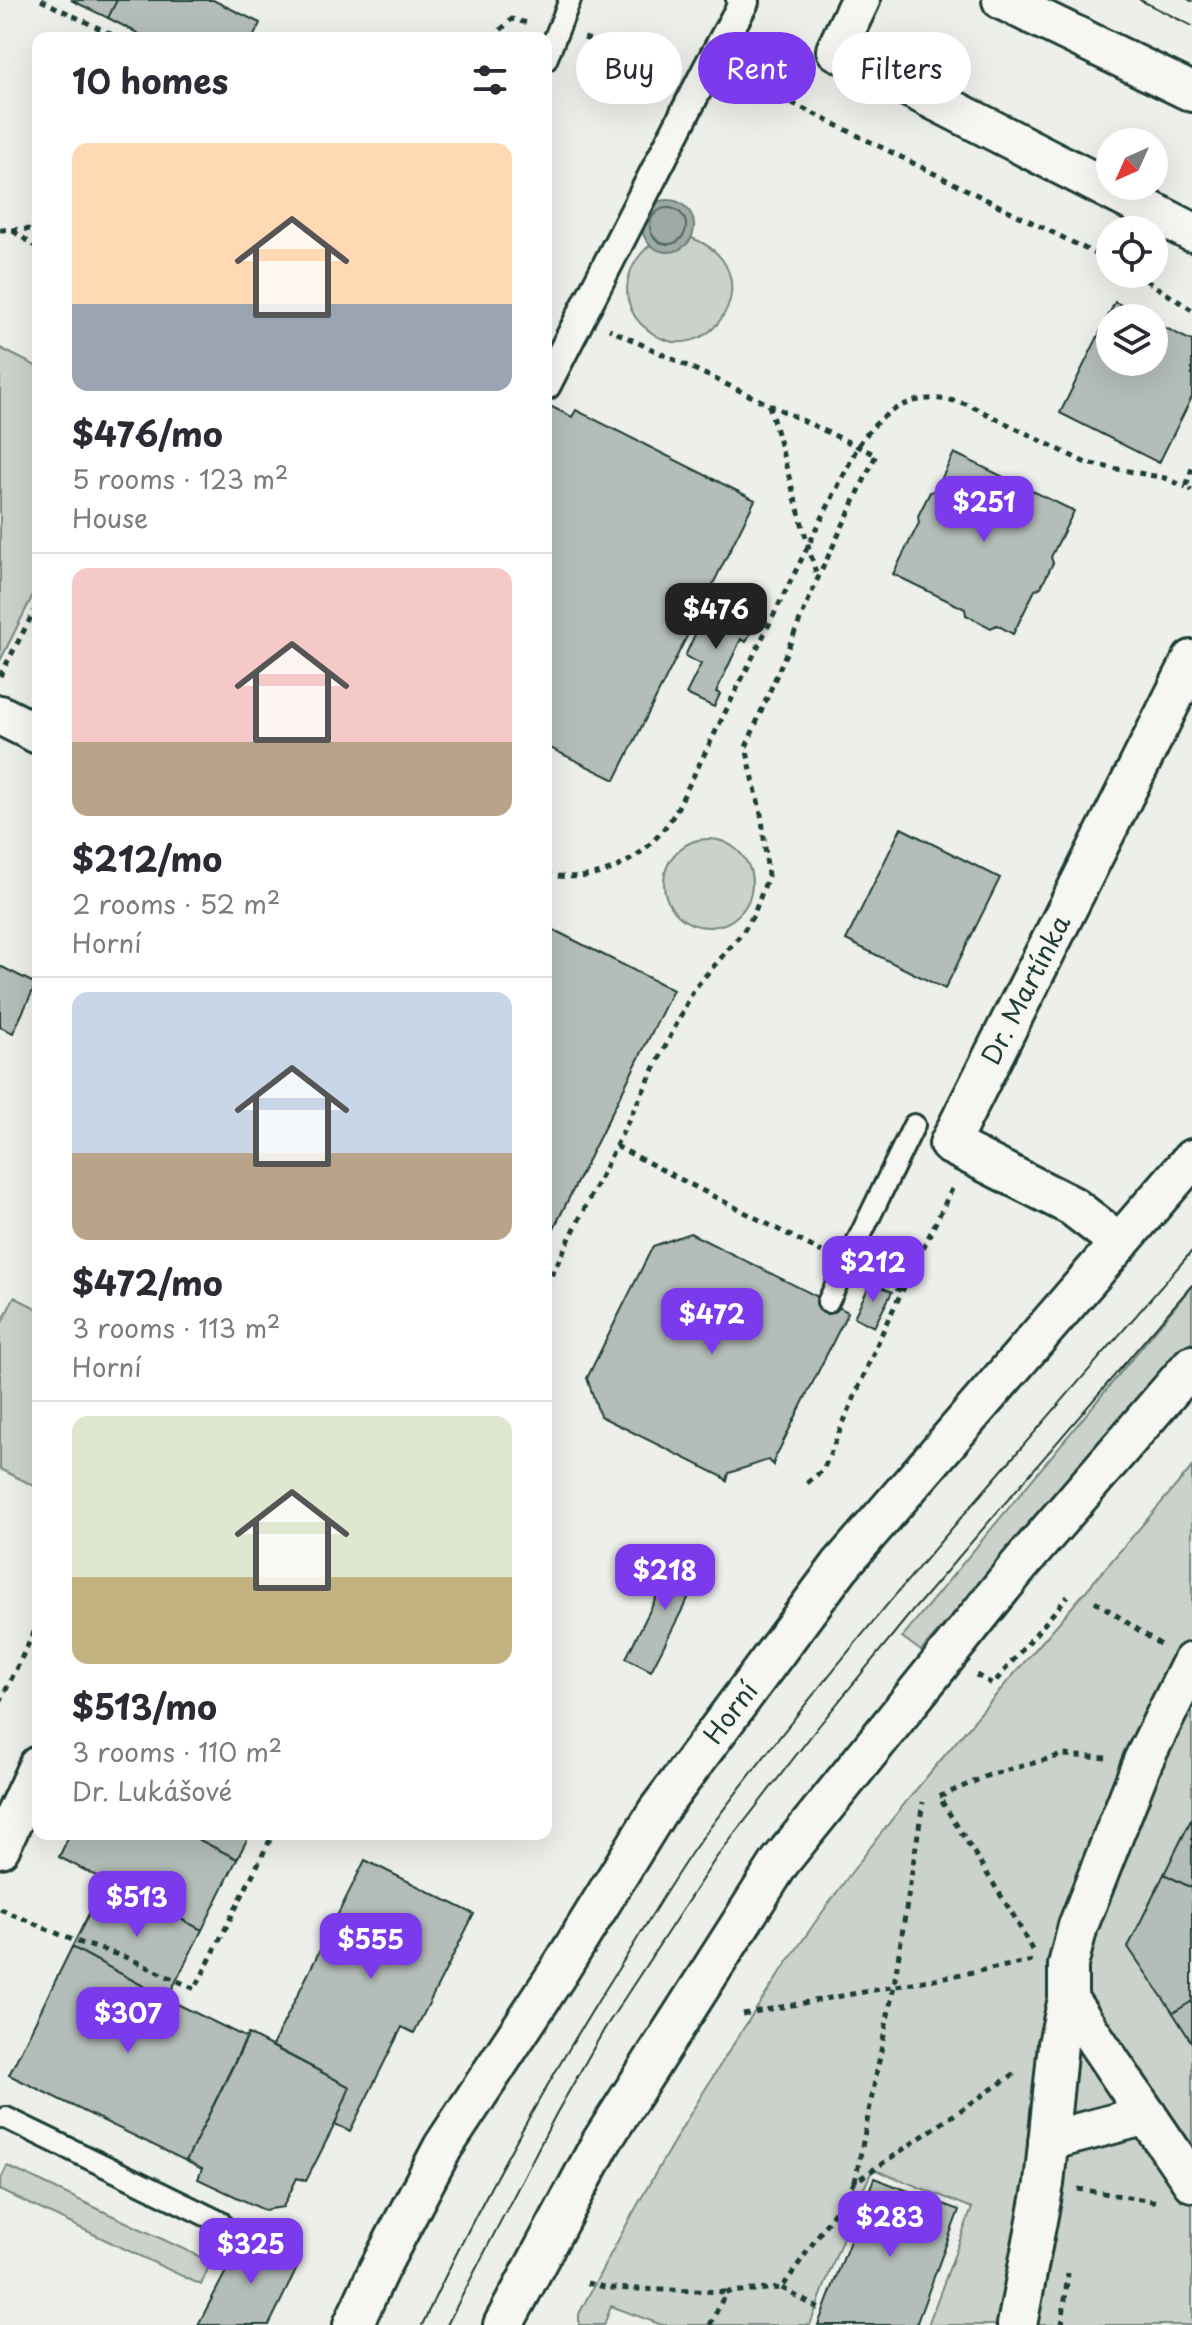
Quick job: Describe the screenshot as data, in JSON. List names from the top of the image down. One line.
{"streets":{"street":["Dr. Martínka","Horní"]},"crossings":[["Dr. Martínka","Horní"]],"north":"bottom left","page":{"chip":["Buy","Rent","Filters"],"heading":"10 homes","list":[{"name":"$476/mo","note":"5 rooms · 123 m² · House"},{"name":"$212/mo","note":"2 rooms · 52 m² · Horní"},{"name":"$472/mo","note":"3 rooms · 113 m² · Horní"},{"name":"$513/mo","note":"3 rooms · 110 m² · Dr. Lukášové"}],"price":["$251","$476","$212","$472","$218","$513","$555","$307","$283","$325"]}}
